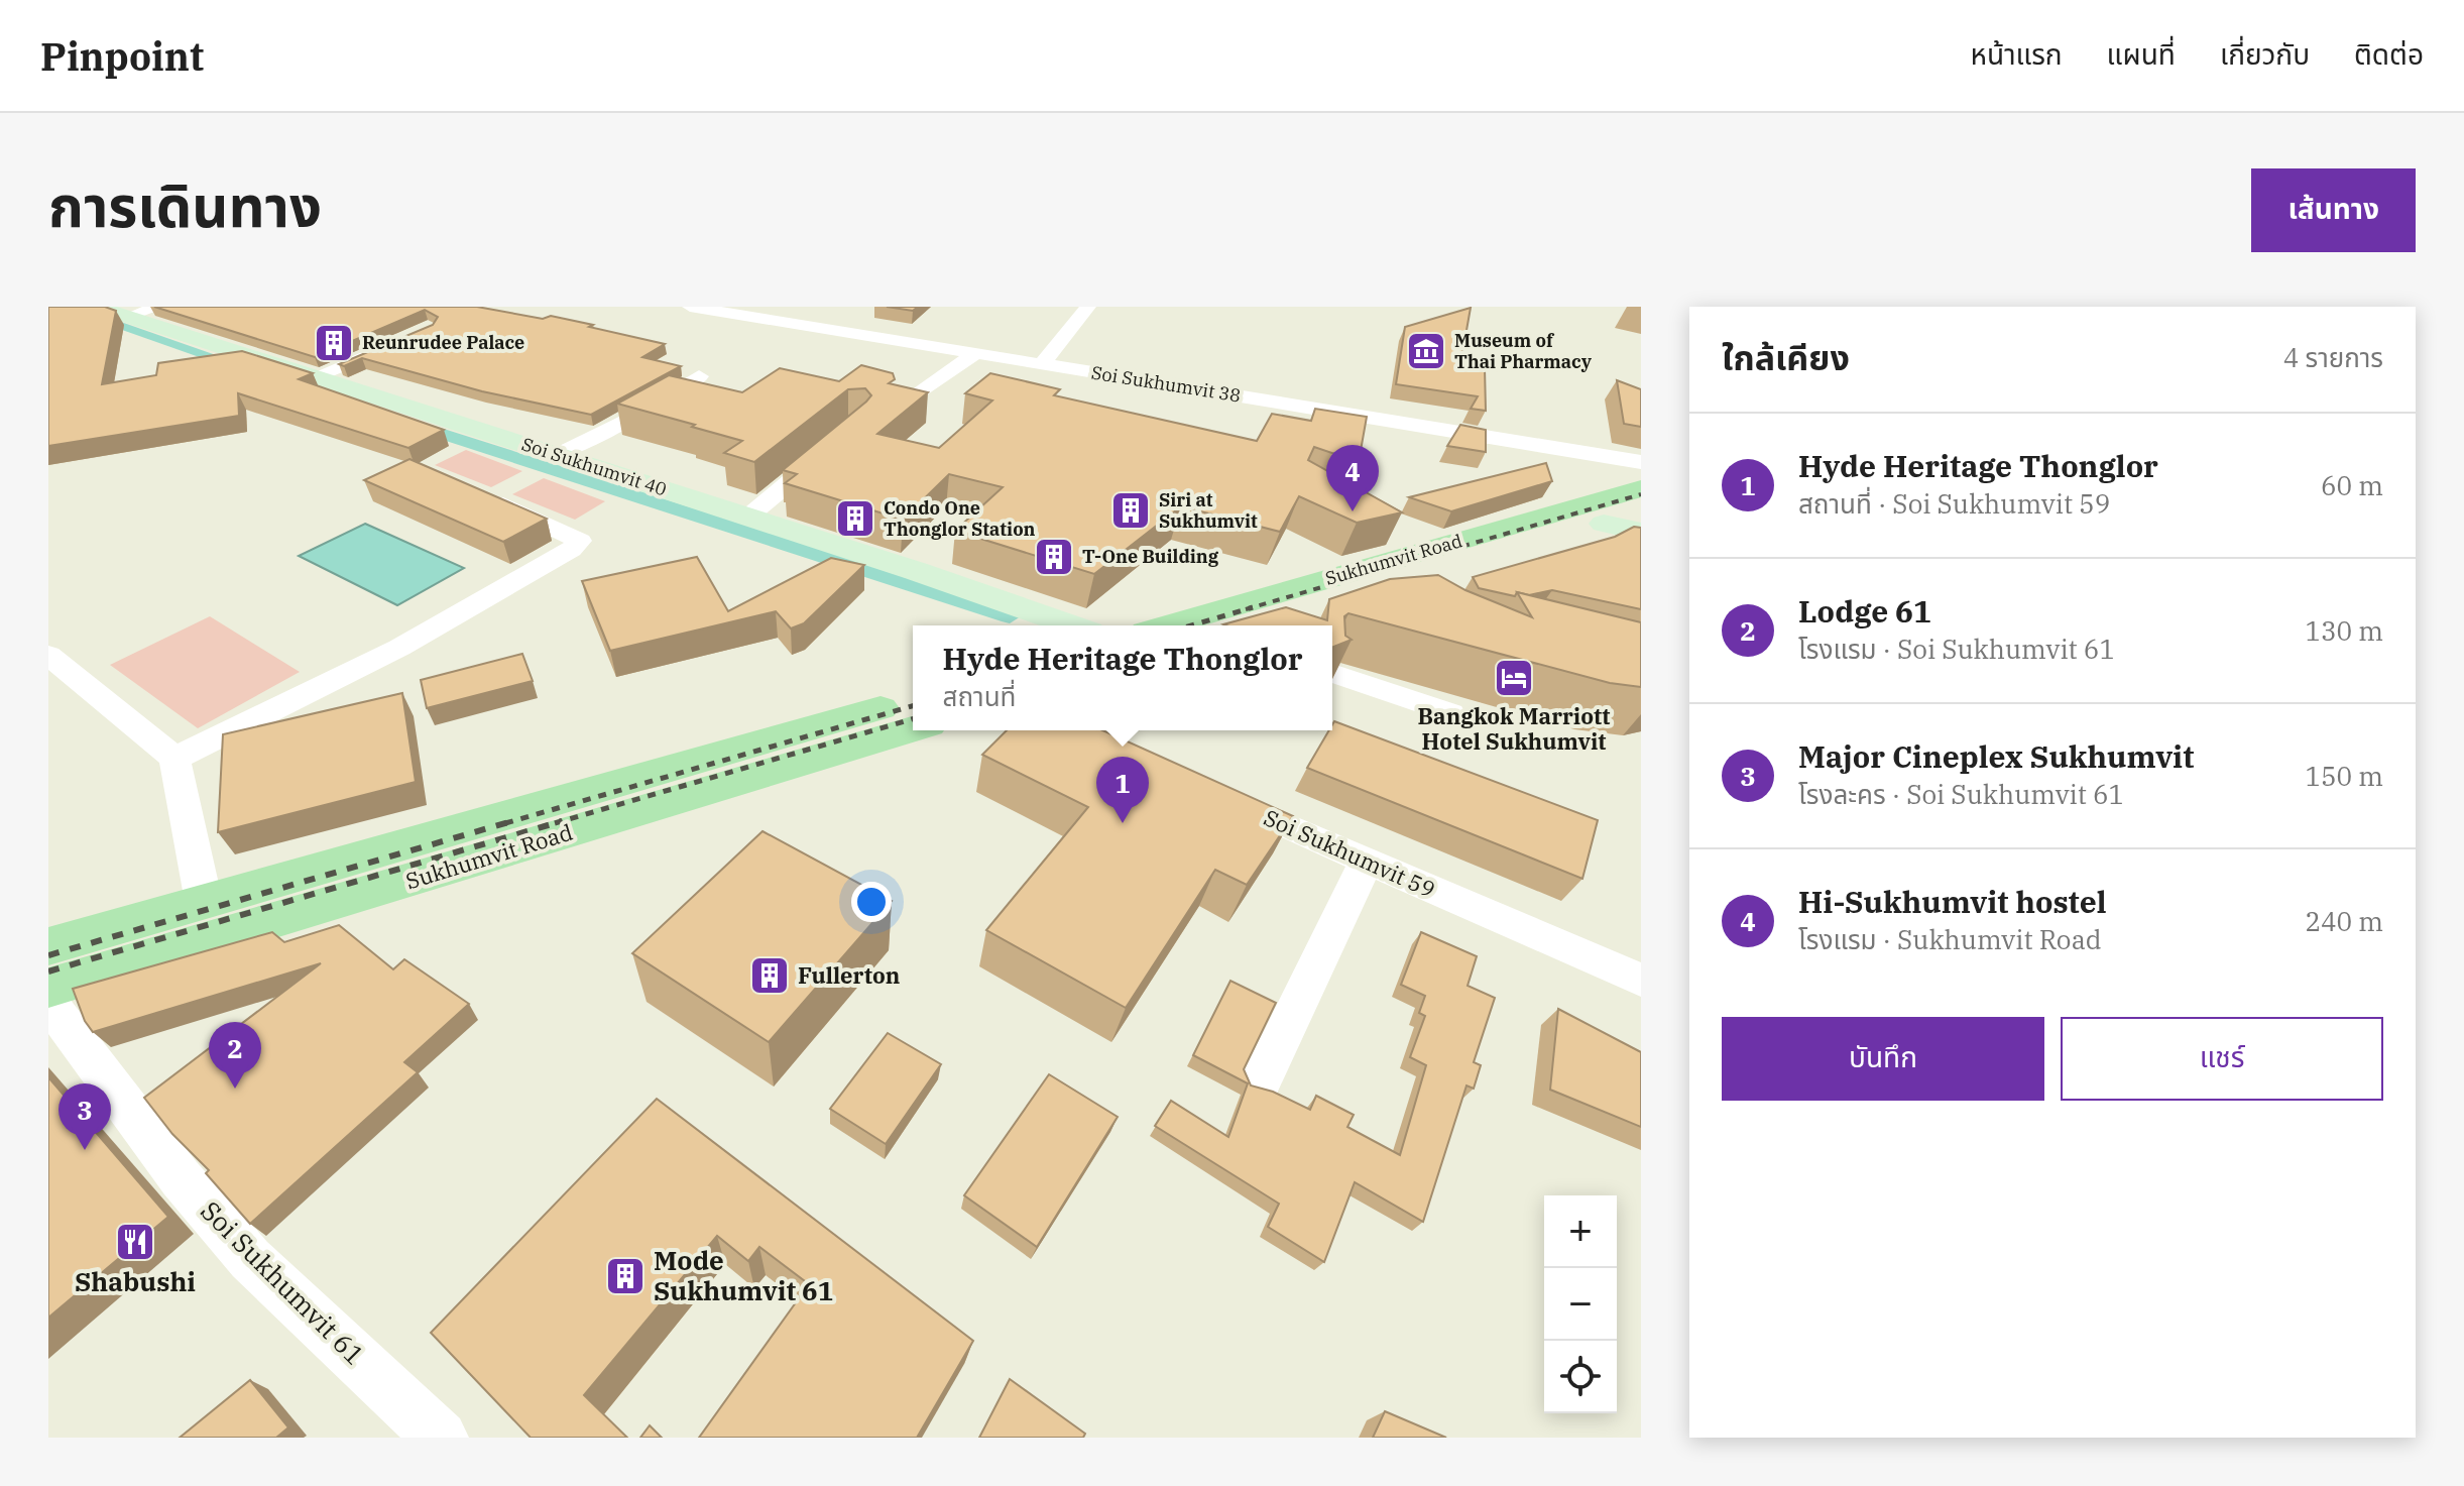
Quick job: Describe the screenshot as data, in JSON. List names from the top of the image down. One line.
{"streets":{"main road":["Sukhumvit Road"],"street":["Soi Sukhumvit 38","Soi Sukhumvit 40","Soi Sukhumvit 59","Soi Sukhumvit 61"]},"places":{"building":["Reunrudee Palace","Siri at Sukhumvit","Condo One Thonglor Station","T-One Building","Fullerton","Mode Sukhumvit 61"],"museum":["Museum of Thai Pharmacy"],"hotel":["Bangkok Marriott Hotel Sukhumvit"],"restaurant":["Shabushi"]},"page":{"header":"Pinpoint","nav":["หน้าแรก","แผนที่","เกี่ยวกับ","ติดต่อ"],"title":"การเดินทาง","buttons":["เส้นทาง",["บันทึก","แชร์"]],"heading":["ใกล้เคียง","4 รายการ"],"list":[{"mark":"1","name":"Hyde Heritage Thonglor","note":"สถานที่ · Soi Sukhumvit 59","value":"60 m"},{"mark":"2","name":"Lodge 61","note":"โรงแรม · Soi Sukhumvit 61","value":"130 m"},{"mark":"3","name":"Major Cineplex Sukhumvit","note":"โรงละคร · Soi Sukhumvit 61","value":"150 m"},{"mark":"4","name":"Hi-Sukhumvit hostel","note":"โรงแรม · Sukhumvit Road","value":"240 m"}],"pins":["4","1","2","3"],"popup":["Hyde Heritage Thonglor","สถานที่"],"map_buttons":["+","−"]}}
